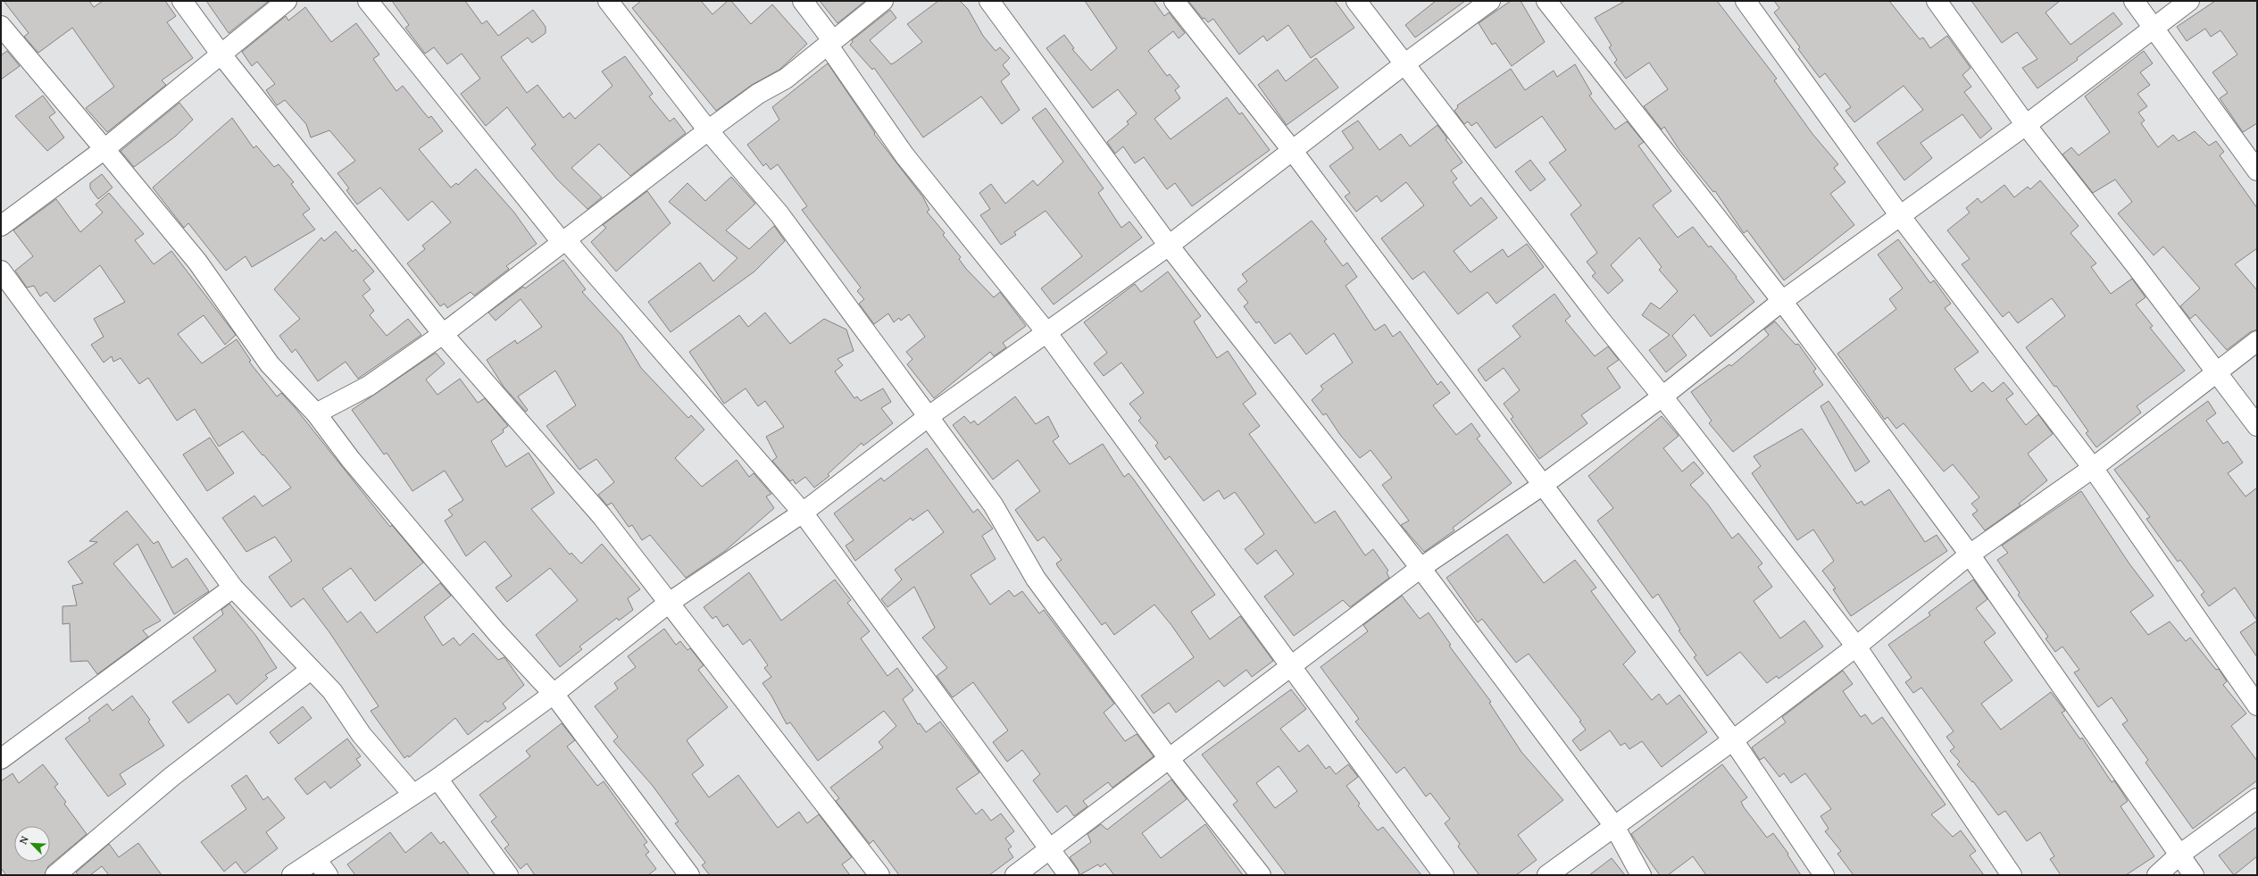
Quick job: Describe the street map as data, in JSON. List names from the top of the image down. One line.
{"north":"top left"}
